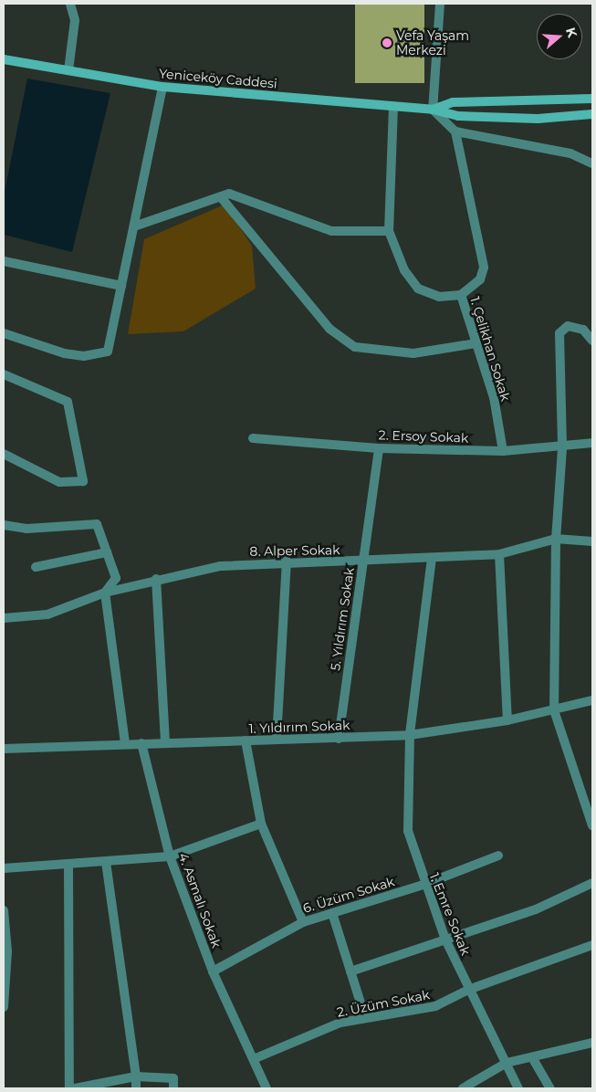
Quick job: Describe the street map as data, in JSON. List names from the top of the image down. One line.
{"streets":{"street":["Yeniceköy Caddesi","1. Çelikhan Sokak","2. Ersoy Sokak","8. Alper Sokak","5. Yıldırım Sokak","1. Yıldırım Sokak","6. Üzüm Sokak","4. Asmalı Sokak","1. Emre Sokak","2. Üzüm Sokak"]},"crossings":[["Yeniceköy Caddesi","1. Çelikhan Sokak"],["1. Çelikhan Sokak","2. Ersoy Sokak"],["2. Ersoy Sokak","5. Yıldırım Sokak"],["8. Alper Sokak","5. Yıldırım Sokak"],["8. Alper Sokak","1. Emre Sokak"],["5. Yıldırım Sokak","1. Yıldırım Sokak"],["1. Yıldırım Sokak","4. Asmalı Sokak"],["1. Yıldırım Sokak","1. Emre Sokak"],["6. Üzüm Sokak","4. Asmalı Sokak"],["6. Üzüm Sokak","1. Emre Sokak"],["4. Asmalı Sokak","2. Üzüm Sokak"],["1. Emre Sokak","2. Üzüm Sokak"]],"places":["Vefa Yaşam Merkezi"],"north":"right"}
